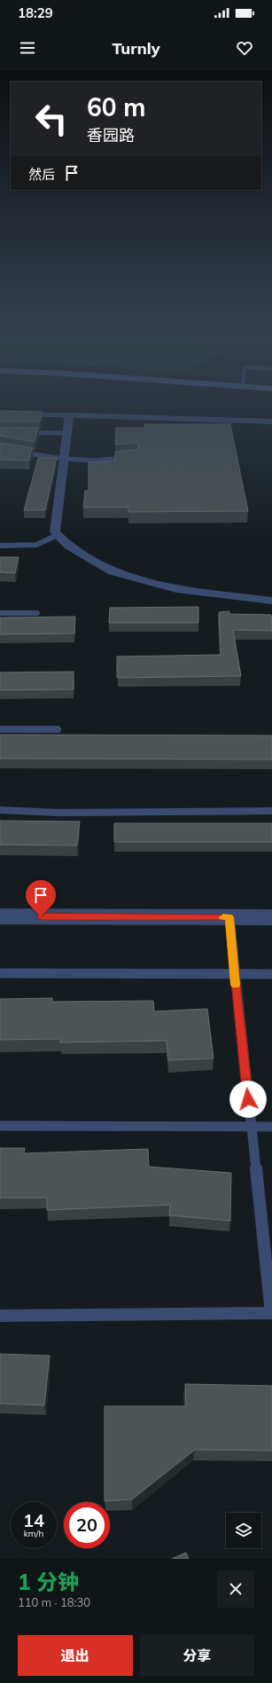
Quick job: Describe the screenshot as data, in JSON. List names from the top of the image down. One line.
{"page":{"status":"18:29","header":"Turnly","turn":["60 m","香园路"],"then":"然后","speed":"14 km/h","limit":"20","heading":["1 分钟","110 m · 18:30"],"buttons":["退出","分享"]}}
